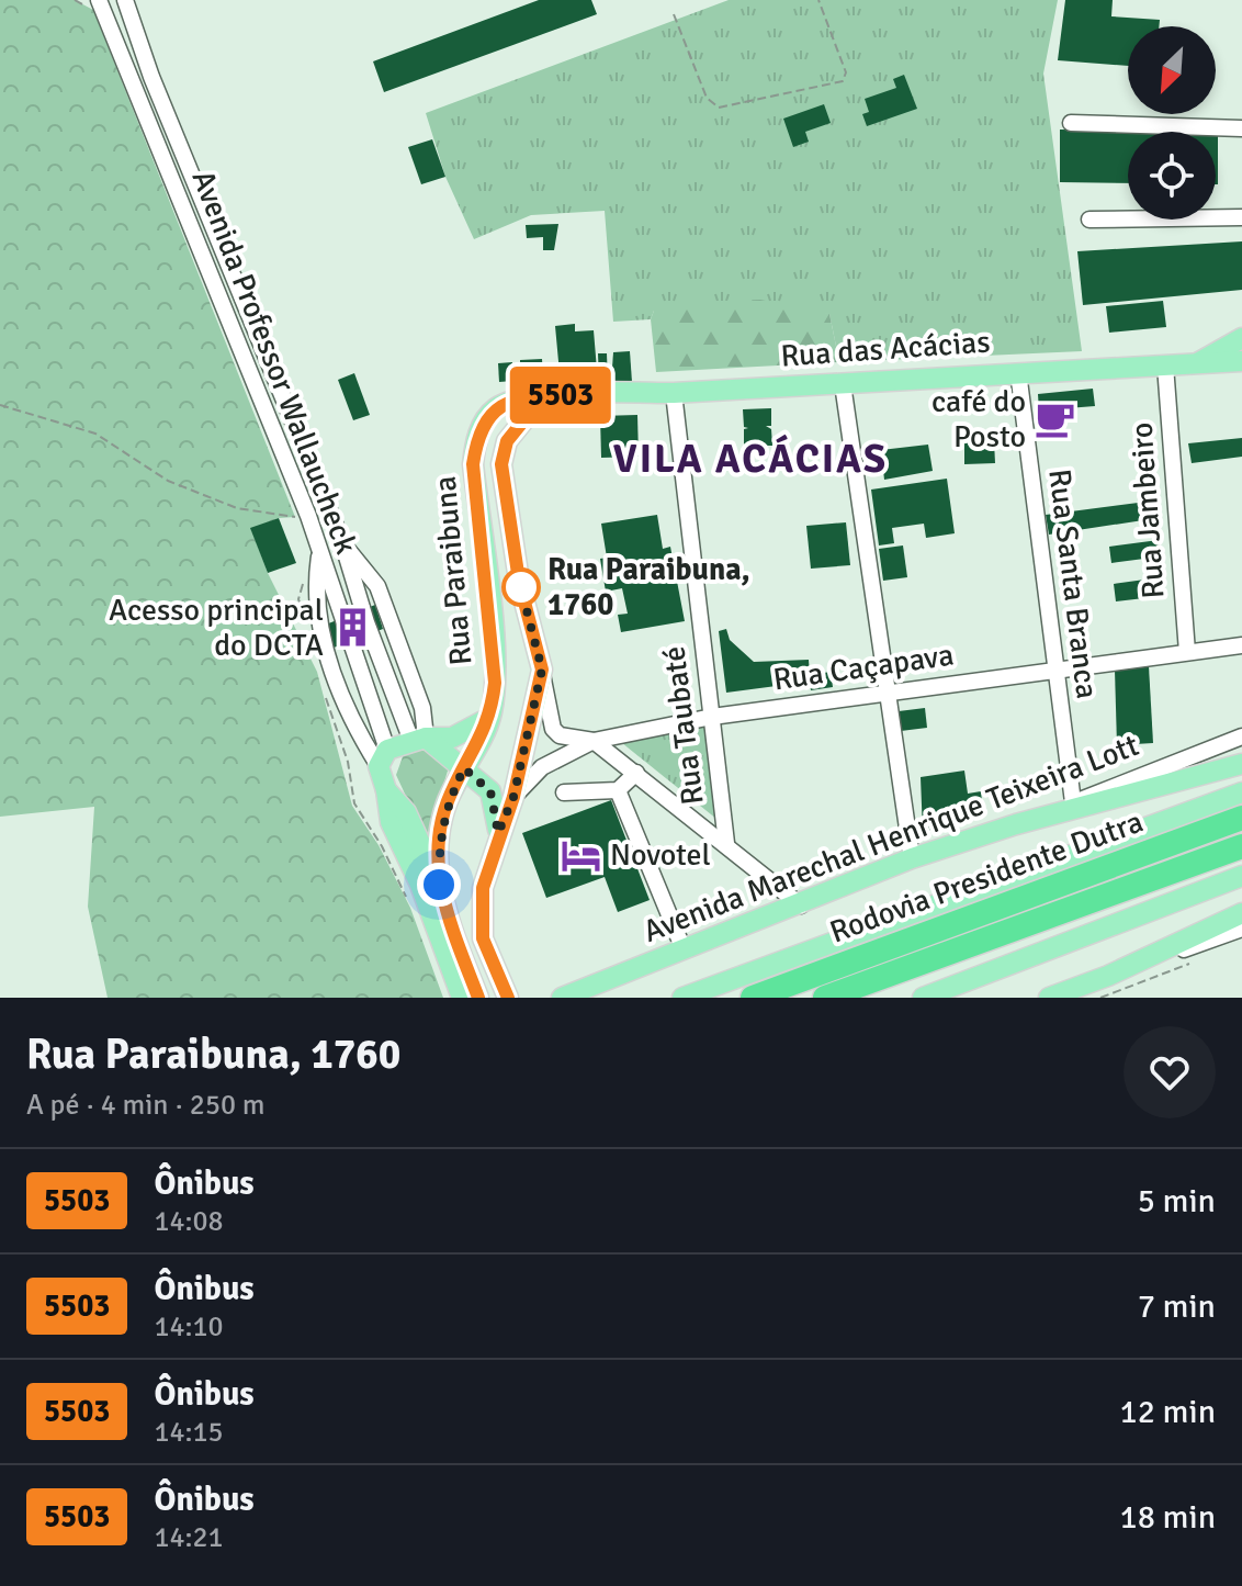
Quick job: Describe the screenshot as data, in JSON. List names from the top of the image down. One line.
{"streets":{"highway":["Rodovia Presidente Dutra"],"main road":["Rua das Acácias","Rua Paraibuna","Avenida Marechal Henrique Teixeira Lott"],"street":["Avenida Professor Wallaucheck","Rua Jambeiro","Rua Santa Branca","Rua Caçapava","Rua Taubaté"]},"crossings":[["Rua das Acácias","Rua Jambeiro"],["Rua das Acácias","Rua Paraibuna"],["Rua das Acácias","Rua Santa Branca"],["Rua das Acácias","Rua Taubaté"],["Rua Jambeiro","Rua Caçapava"],["Rua Paraibuna","Rua Caçapava"],["Rua Santa Branca","Rua Caçapava"],["Rua Santa Branca","Avenida Marechal Henrique Teixeira Lott"],["Rua Caçapava","Rua Taubaté"]],"districts":["VILA ACÁCIAS"],"places":{"cafe":["café do Posto"],"other":["Rua Paraibuna, 1760"],"building":["Acesso principal do DCTA"],"hotel":["Novotel"]},"lines":["bus line 5503"],"north":"bottom left","page":{"on_map":"5503","heading":["Rua Paraibuna, 1760","A pé · 4 min · 250 m"],"list":[{"mark":"5503","name":"Ônibus","note":"14:08","value":"5 min"},{"mark":"5503","name":"Ônibus","note":"14:10","value":"7 min"},{"mark":"5503","name":"Ônibus","note":"14:15","value":"12 min"},{"mark":"5503","name":"Ônibus","note":"14:21","value":"18 min"}]}}
